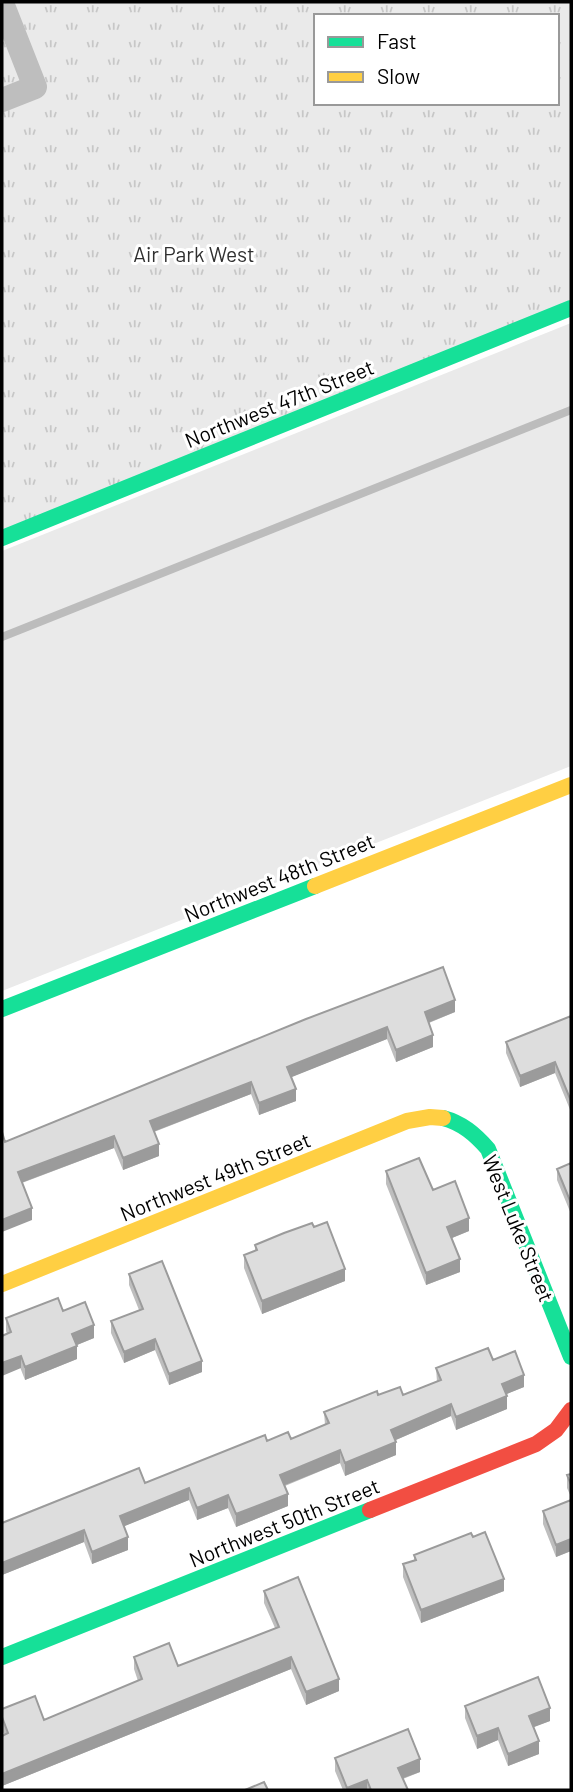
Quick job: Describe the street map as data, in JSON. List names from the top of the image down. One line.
{"streets":{"street":["Northwest 47th Street","Northwest 48th Street","Northwest 49th Street","West Luke Street","Northwest 50th Street"]},"crossings":[["Northwest 49th Street","West Luke Street"]],"parks":["Air Park West"],"legend":["Fast","Slow"]}
